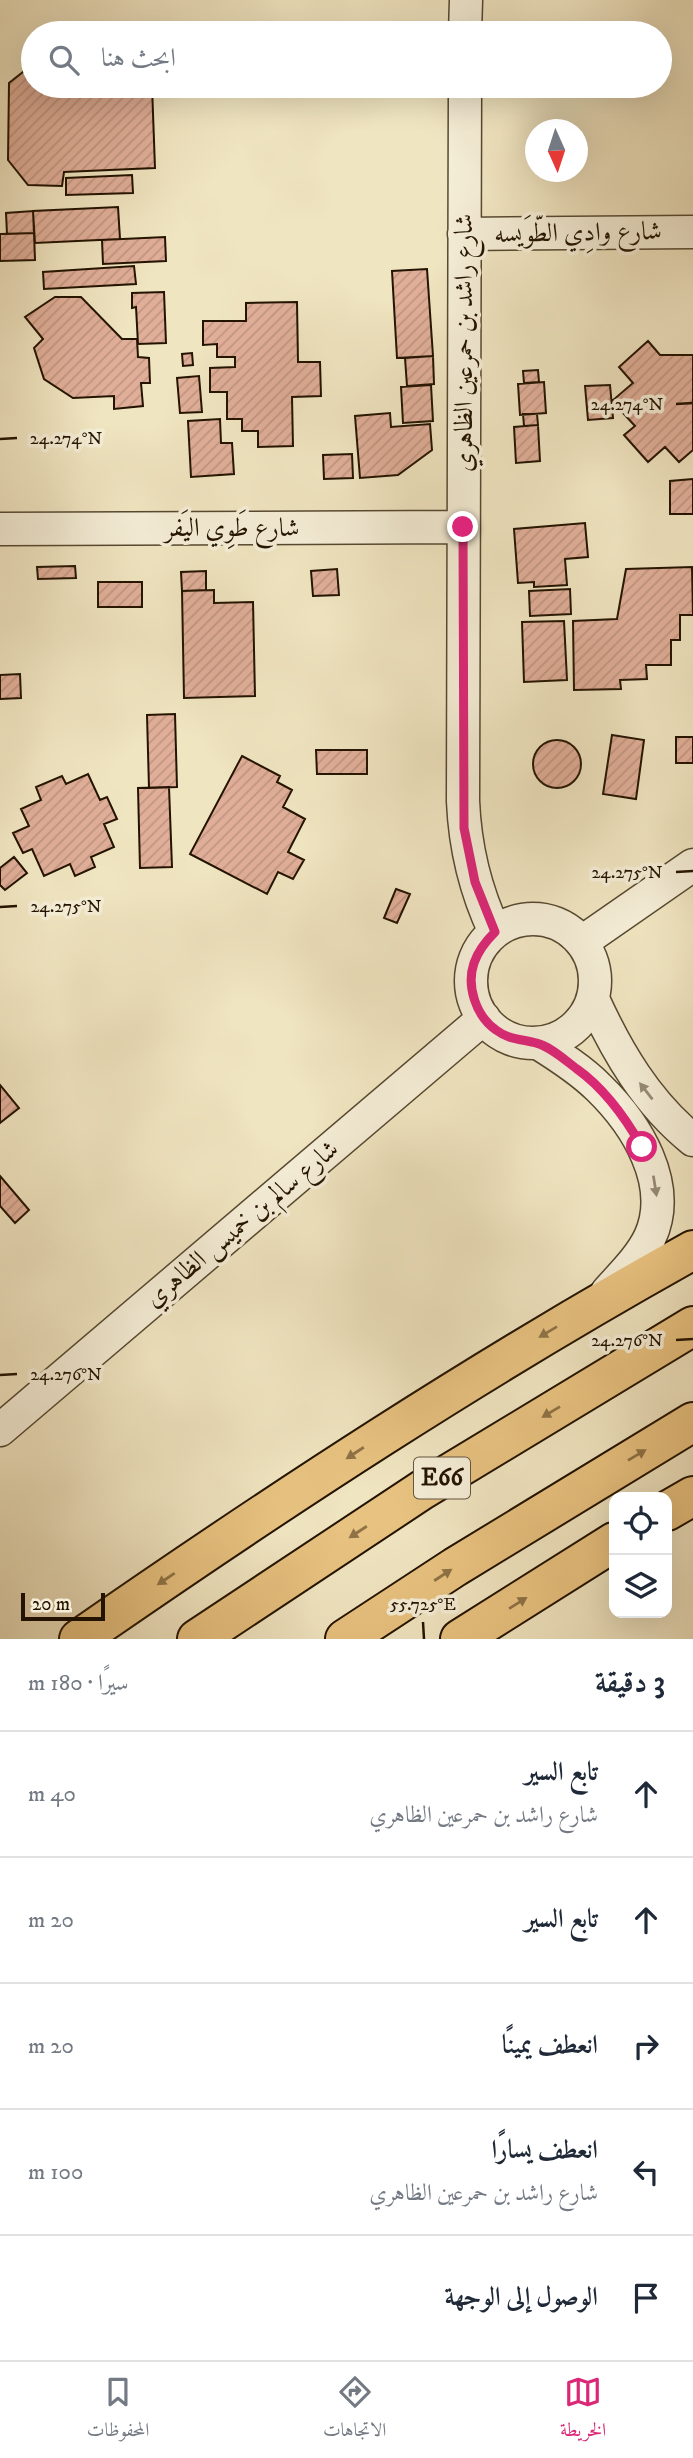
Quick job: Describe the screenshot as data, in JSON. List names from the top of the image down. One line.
{"streets":{"highway":["E66"],"street":["شارع وادِي الطّوَيسه","شارع راشد بن حمرعين الظاهري","شارع طَوِي اليَفر","شارع سالم بن خميس الظاهري"]},"crossings":[["شارع وادِي الطّوَيسه","شارع راشد بن حمرعين الظاهري"],["شارع راشد بن حمرعين الظاهري","شارع طَوِي اليَفر"],["شارع راشد بن حمرعين الظاهري","شارع سالم بن خميس الظاهري"]],"scale_bar":"20 m","north":"bottom","page":{"search":"ابحث هنا","scale":"20 m","heading":["3 دقيقة","سيرًا · 180 m"],"list":[["تابع السير","شارع راشد بن حمرعين الظاهري","40 m"],["تابع السير","20 m"],["انعطف يمينًا","20 m"],["انعطف يسارًا","شارع راشد بن حمرعين الظاهري","100 m"],"الوصول إلى الوجهة"],"nav":["الخريطة","الاتجاهات","المحفوظات"]},"coordinates":["24.274°N","24.275°N","24.276°N","55.725°E"]}
